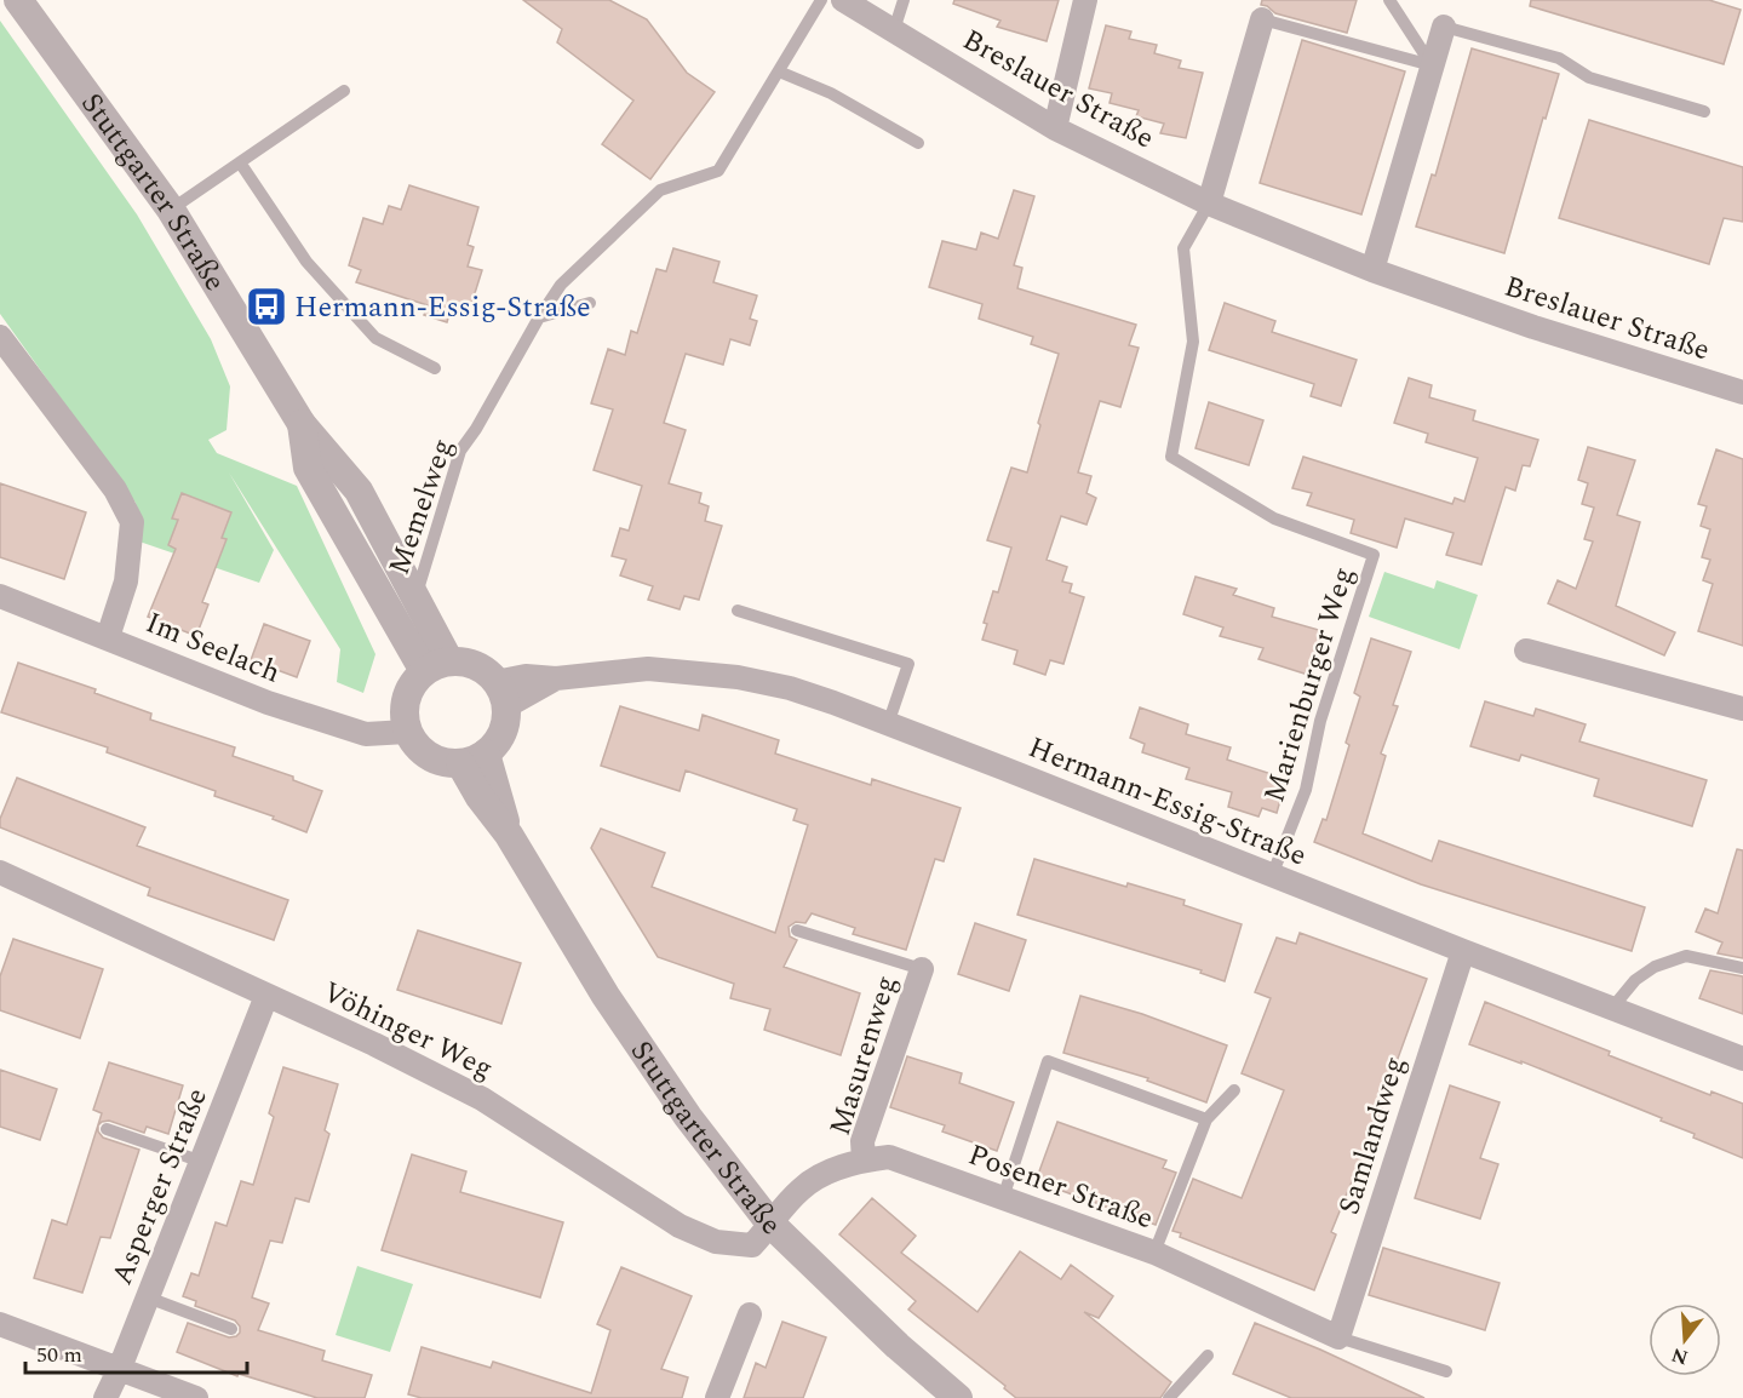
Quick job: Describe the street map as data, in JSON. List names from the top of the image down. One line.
{"streets":{"street":["Breslauer Straße","Stuttgarter Straße","Im Seelach","Hermann-Essig-Straße","Vöhinger Weg","Masurenweg","Samlandweg","Asperger Straße","Posener Straße"],"lane":["Memelweg","Marienburger Weg"]},"crossings":[["Breslauer Straße","Marienburger Weg"],["Stuttgarter Straße","Memelweg"],["Stuttgarter Straße","Im Seelach"],["Stuttgarter Straße","Hermann-Essig-Straße"],["Stuttgarter Straße","Vöhinger Weg"],["Stuttgarter Straße","Posener Straße"],["Im Seelach","Hermann-Essig-Straße"],["Marienburger Weg","Hermann-Essig-Straße"],["Hermann-Essig-Straße","Samlandweg"],["Vöhinger Weg","Asperger Straße"],["Vöhinger Weg","Posener Straße"],["Masurenweg","Posener Straße"],["Samlandweg","Posener Straße"]],"places":{"bus stop":["Hermann-Essig-Straße"]},"scale_bar":"50 m","north":"bottom"}
